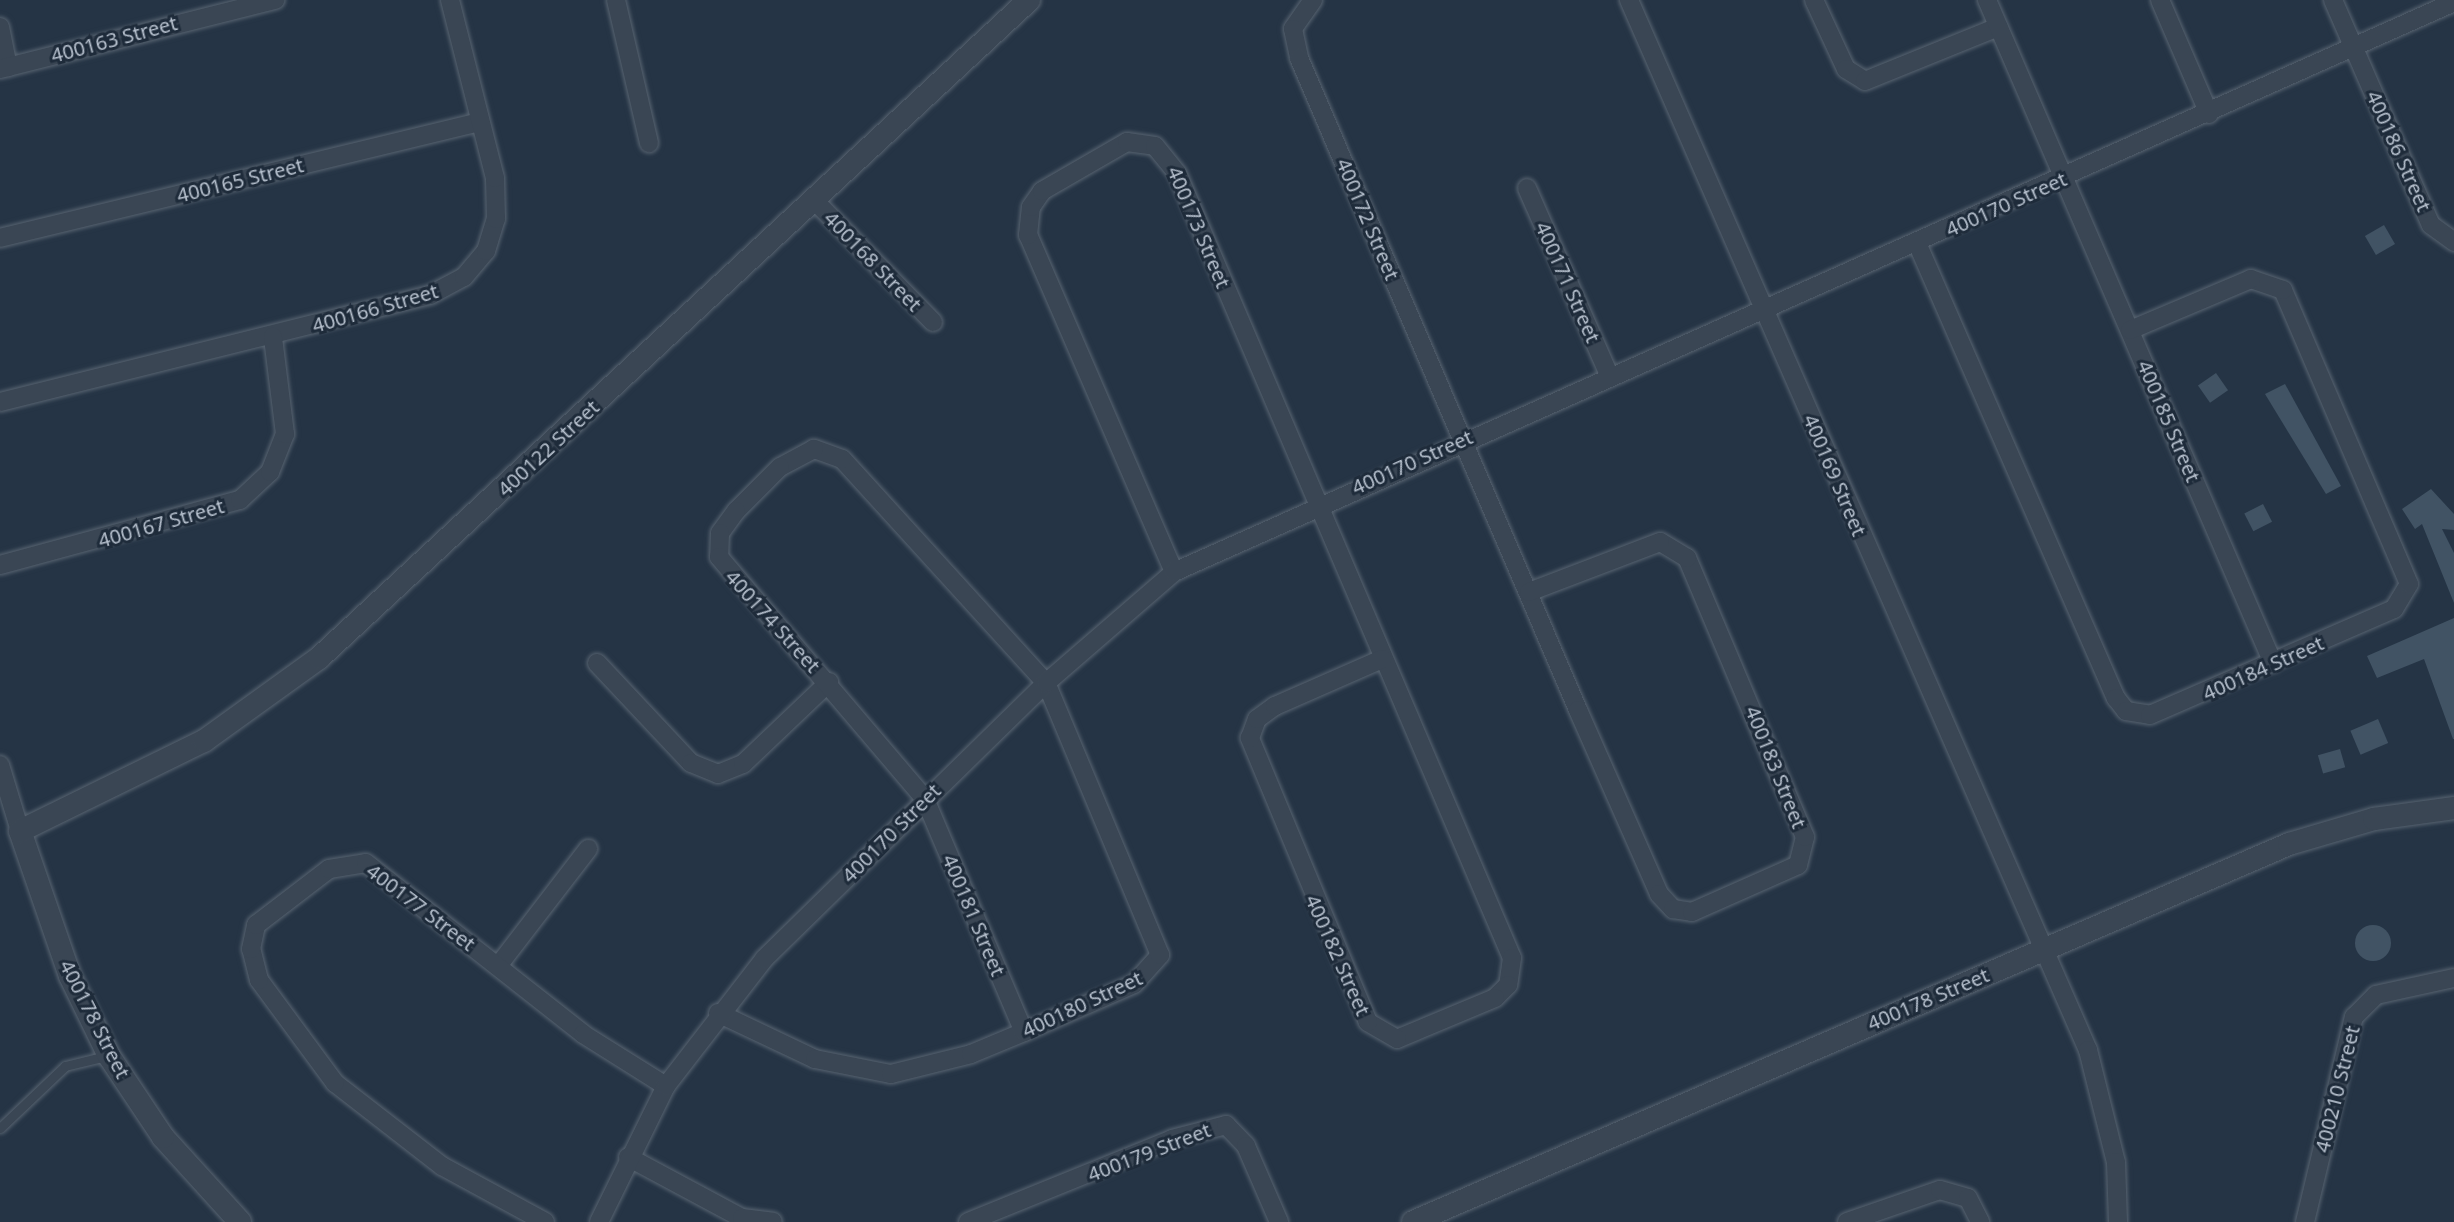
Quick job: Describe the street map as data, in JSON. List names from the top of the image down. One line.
{"streets":{"street":["400163 Street","400186 Street","400165 Street","400170 Street","400172 Street","400173 Street","400168 Street","400171 Street","400166 Street","400185 Street","400122 Street","400169 Street","400167 Street","400174 Street","400184 Street","400183 Street","400177 Street","400181 Street","400182 Street","400178 Street","400180 Street","400210 Street","400179 Street"]},"crossings":[["400186 Street","400170 Street"],["400165 Street","400166 Street"],["400170 Street","400172 Street"],["400170 Street","400173 Street"],["400170 Street","400171 Street"],["400170 Street","400185 Street"],["400170 Street","400169 Street"],["400170 Street","400174 Street"],["400170 Street","400184 Street"],["400170 Street","400183 Street"],["400170 Street","400177 Street"],["400170 Street","400181 Street"],["400170 Street","400182 Street"],["400170 Street","400180 Street"],["400172 Street","400183 Street"],["400173 Street","400182 Street"],["400168 Street","400122 Street"],["400166 Street","400167 Street"],["400185 Street","400184 Street"],["400122 Street","400178 Street"],["400169 Street","400178 Street"],["400174 Street","400181 Street"],["400174 Street","400180 Street"],["400181 Street","400180 Street"]]}
